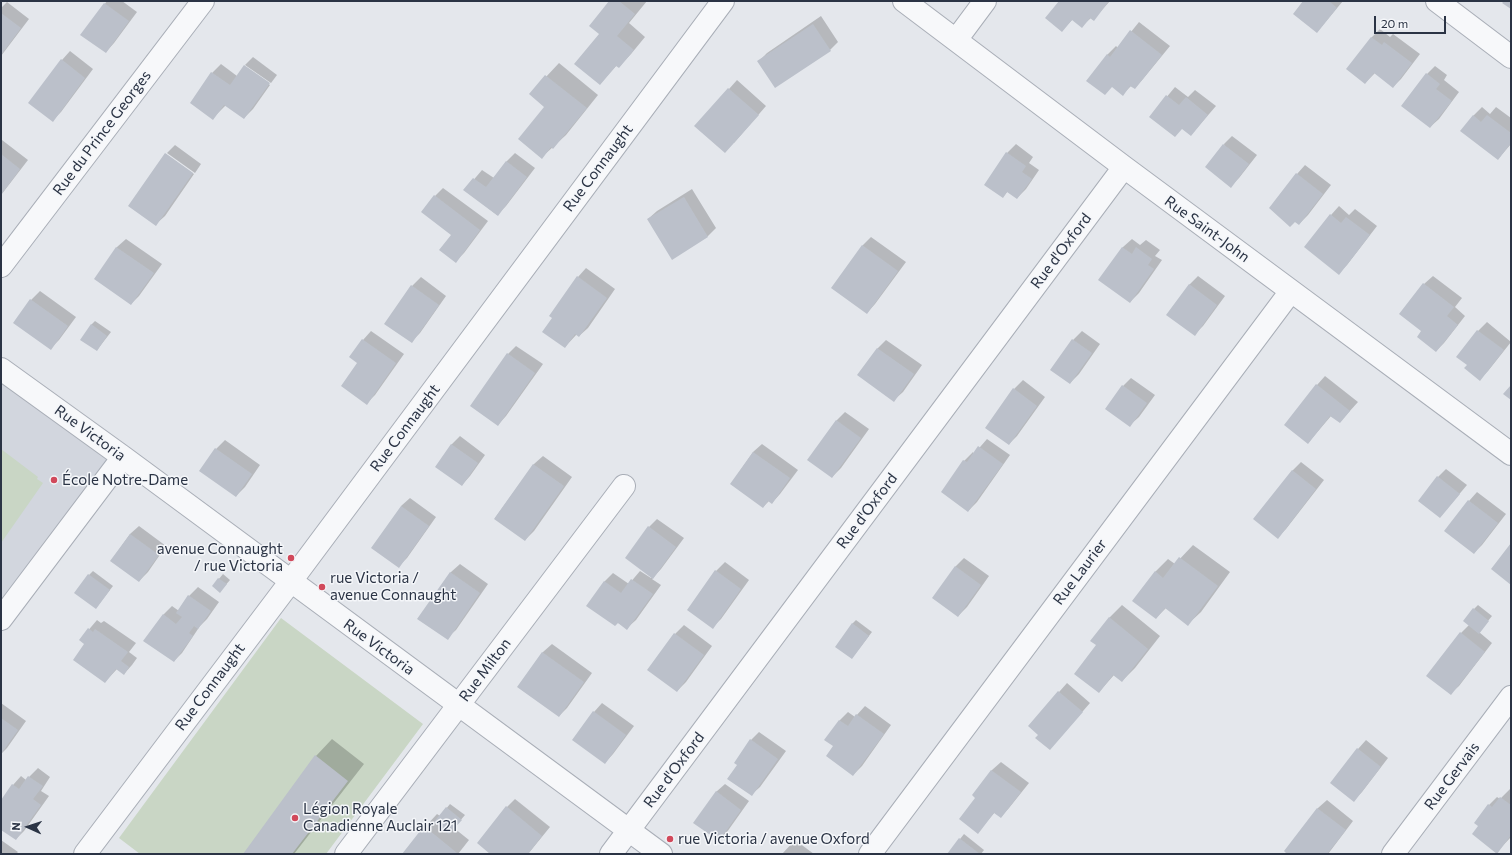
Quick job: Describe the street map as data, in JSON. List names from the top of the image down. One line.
{"streets":{"street":["Rue du Prince Georges","Rue Connaught","Rue Saint-John","Rue d'Oxford","Rue Victoria","Rue Laurier","Rue Milton","Rue Gervais"]},"crossings":[["Rue Connaught","Rue Victoria"],["Rue Saint-John","Rue d'Oxford"],["Rue Saint-John","Rue Laurier"],["Rue d'Oxford","Rue Victoria"],["Rue Victoria","Rue Milton"]],"places":["École Notre-Dame","avenue Connaught / rue Victoria","rue Victoria / avenue Connaught","Légion Royale Canadienne Auclair 121","rue Victoria / avenue Oxford"],"scale_bar":"20 m","north":"left"}
